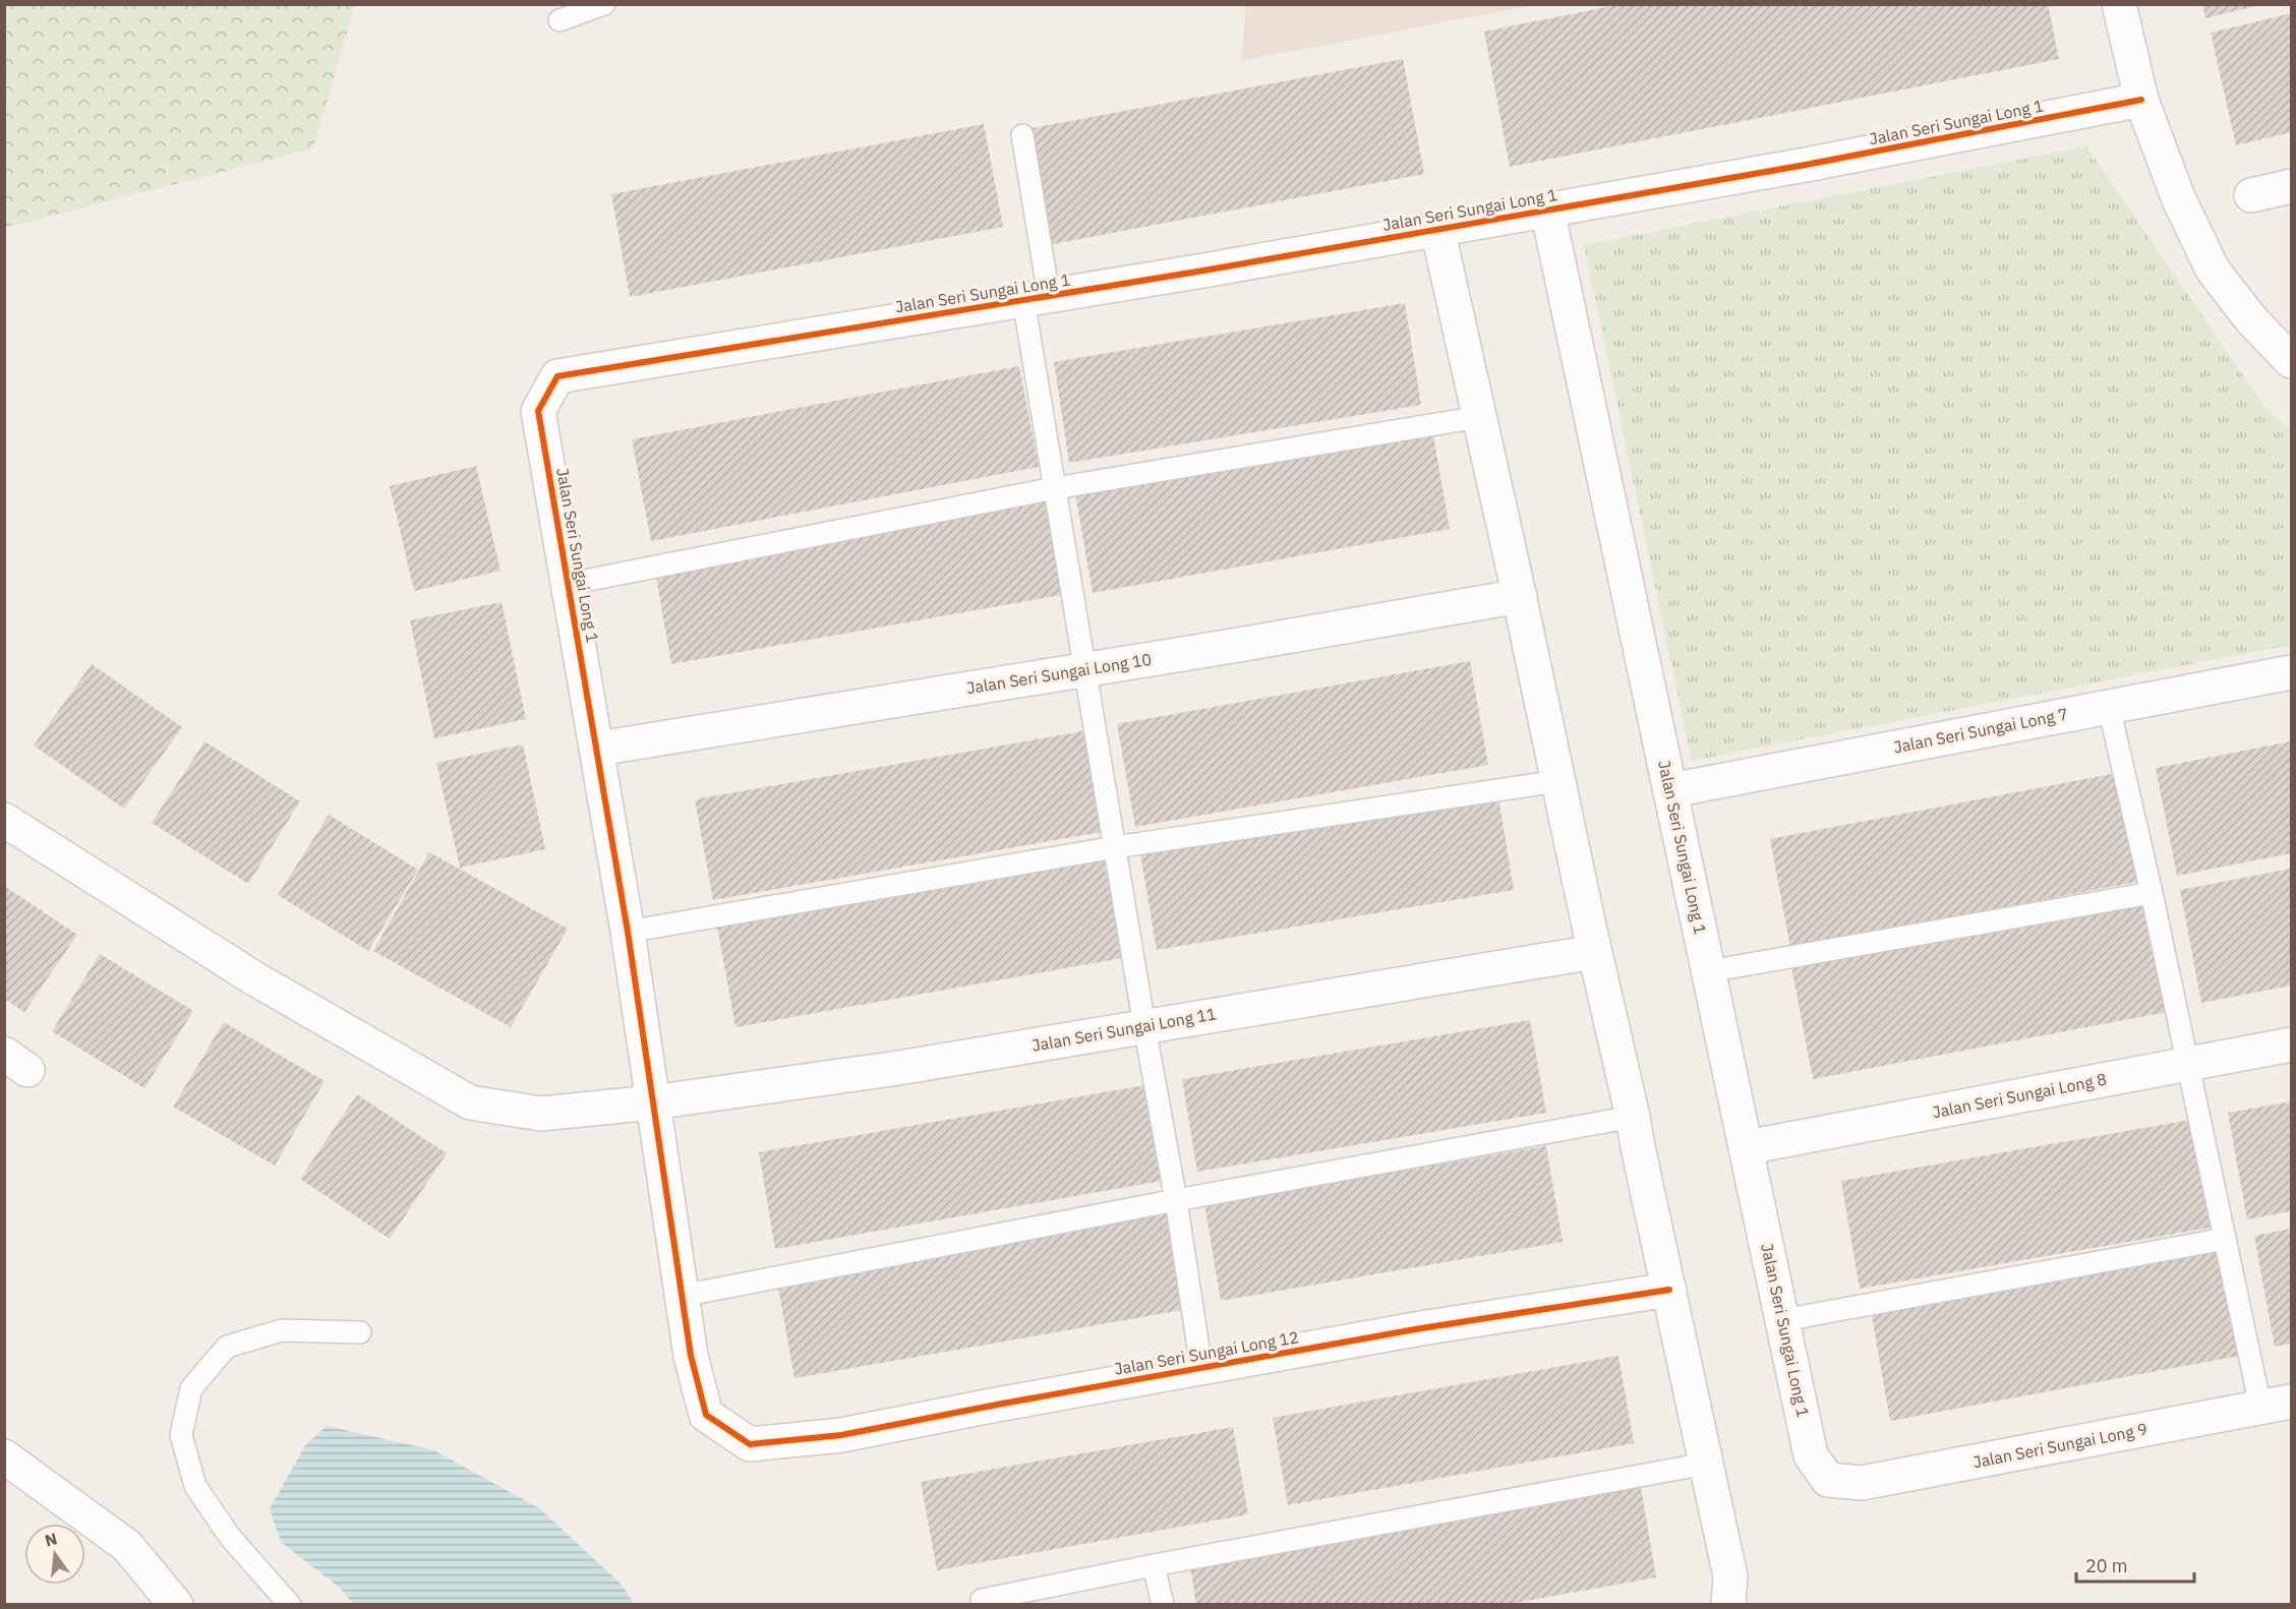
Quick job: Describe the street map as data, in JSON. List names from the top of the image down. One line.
{"streets":{"street":["Jalan Seri Sungai Long 1","Jalan Seri Sungai Long 10","Jalan Seri Sungai Long 7","Jalan Seri Sungai Long 11","Jalan Seri Sungai Long 8","Jalan Seri Sungai Long 12","Jalan Seri Sungai Long 9"]},"crossings":[["Jalan Seri Sungai Long 1","Jalan Seri Sungai Long 10"],["Jalan Seri Sungai Long 1","Jalan Seri Sungai Long 7"],["Jalan Seri Sungai Long 1","Jalan Seri Sungai Long 11"],["Jalan Seri Sungai Long 1","Jalan Seri Sungai Long 8"],["Jalan Seri Sungai Long 1","Jalan Seri Sungai Long 12"],["Jalan Seri Sungai Long 1","Jalan Seri Sungai Long 9"]],"scale_bar":"20 m","north":"top"}
